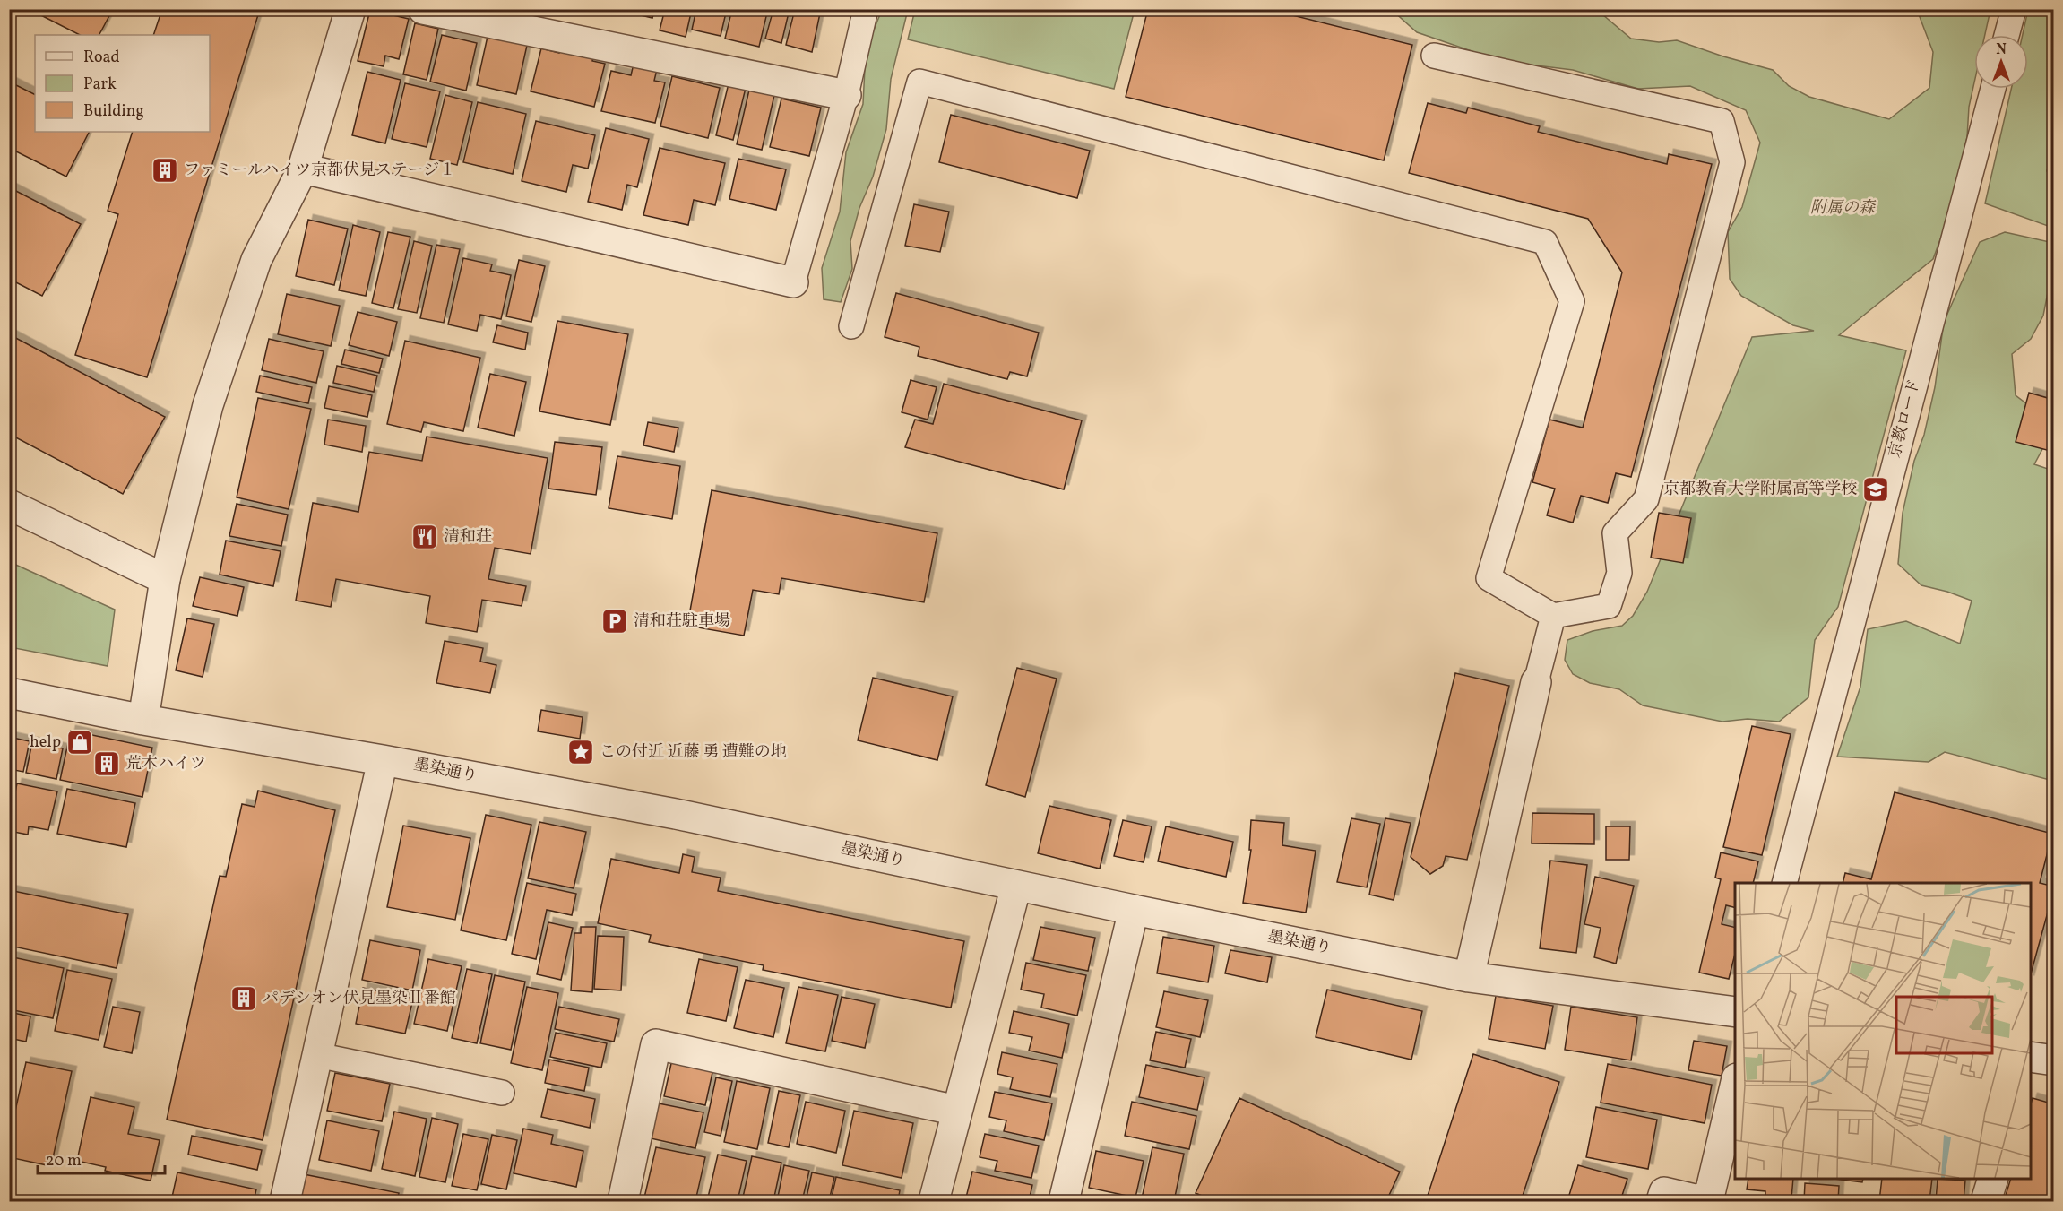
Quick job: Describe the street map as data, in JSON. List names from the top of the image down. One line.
{"streets":{"street":["墨染通り"],"lane":["京教ロード"]},"parks":["附属の森"],"places":{"building":["ファミールハイツ京都伏見ステージ１","荒木ハイツ","パデシオン伏見墨染Ⅱ番館"],"school or university":["京都教育大学附属高等学校"],"restaurant":["清和荘"],"parking":["清和荘駐車場"],"shop":["help"],"place":["この付近 近藤 勇 遭難の地"]},"legend":["Road","Park","Building"],"scale_bar":"20 m","north":"top"}
